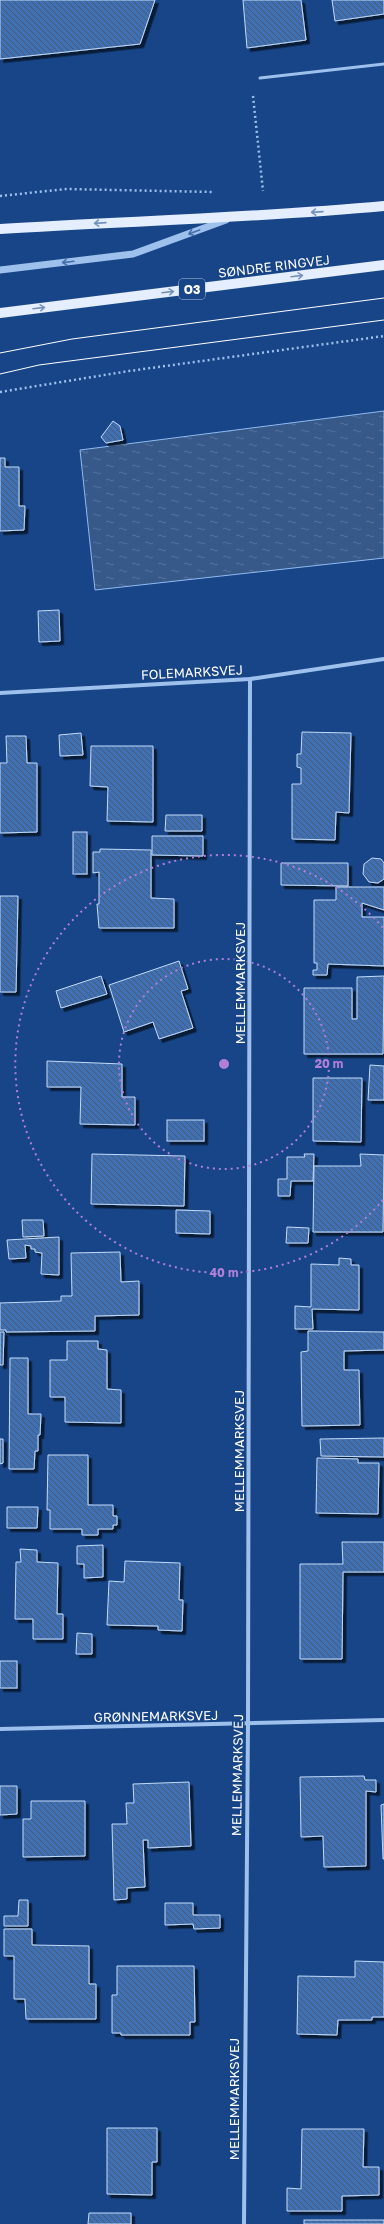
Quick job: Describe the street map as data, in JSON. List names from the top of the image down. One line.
{"streets":{"main road":["SØNDRE RINGVEJ","O3"],"street":["FOLEMARKSVEJ","MELLEMMARKSVEJ","GRØNNEMARKSVEJ"]},"crossings":[["FOLEMARKSVEJ","MELLEMMARKSVEJ"],["MELLEMMARKSVEJ","GRØNNEMARKSVEJ"]],"rings":["20 m","40 m"]}
